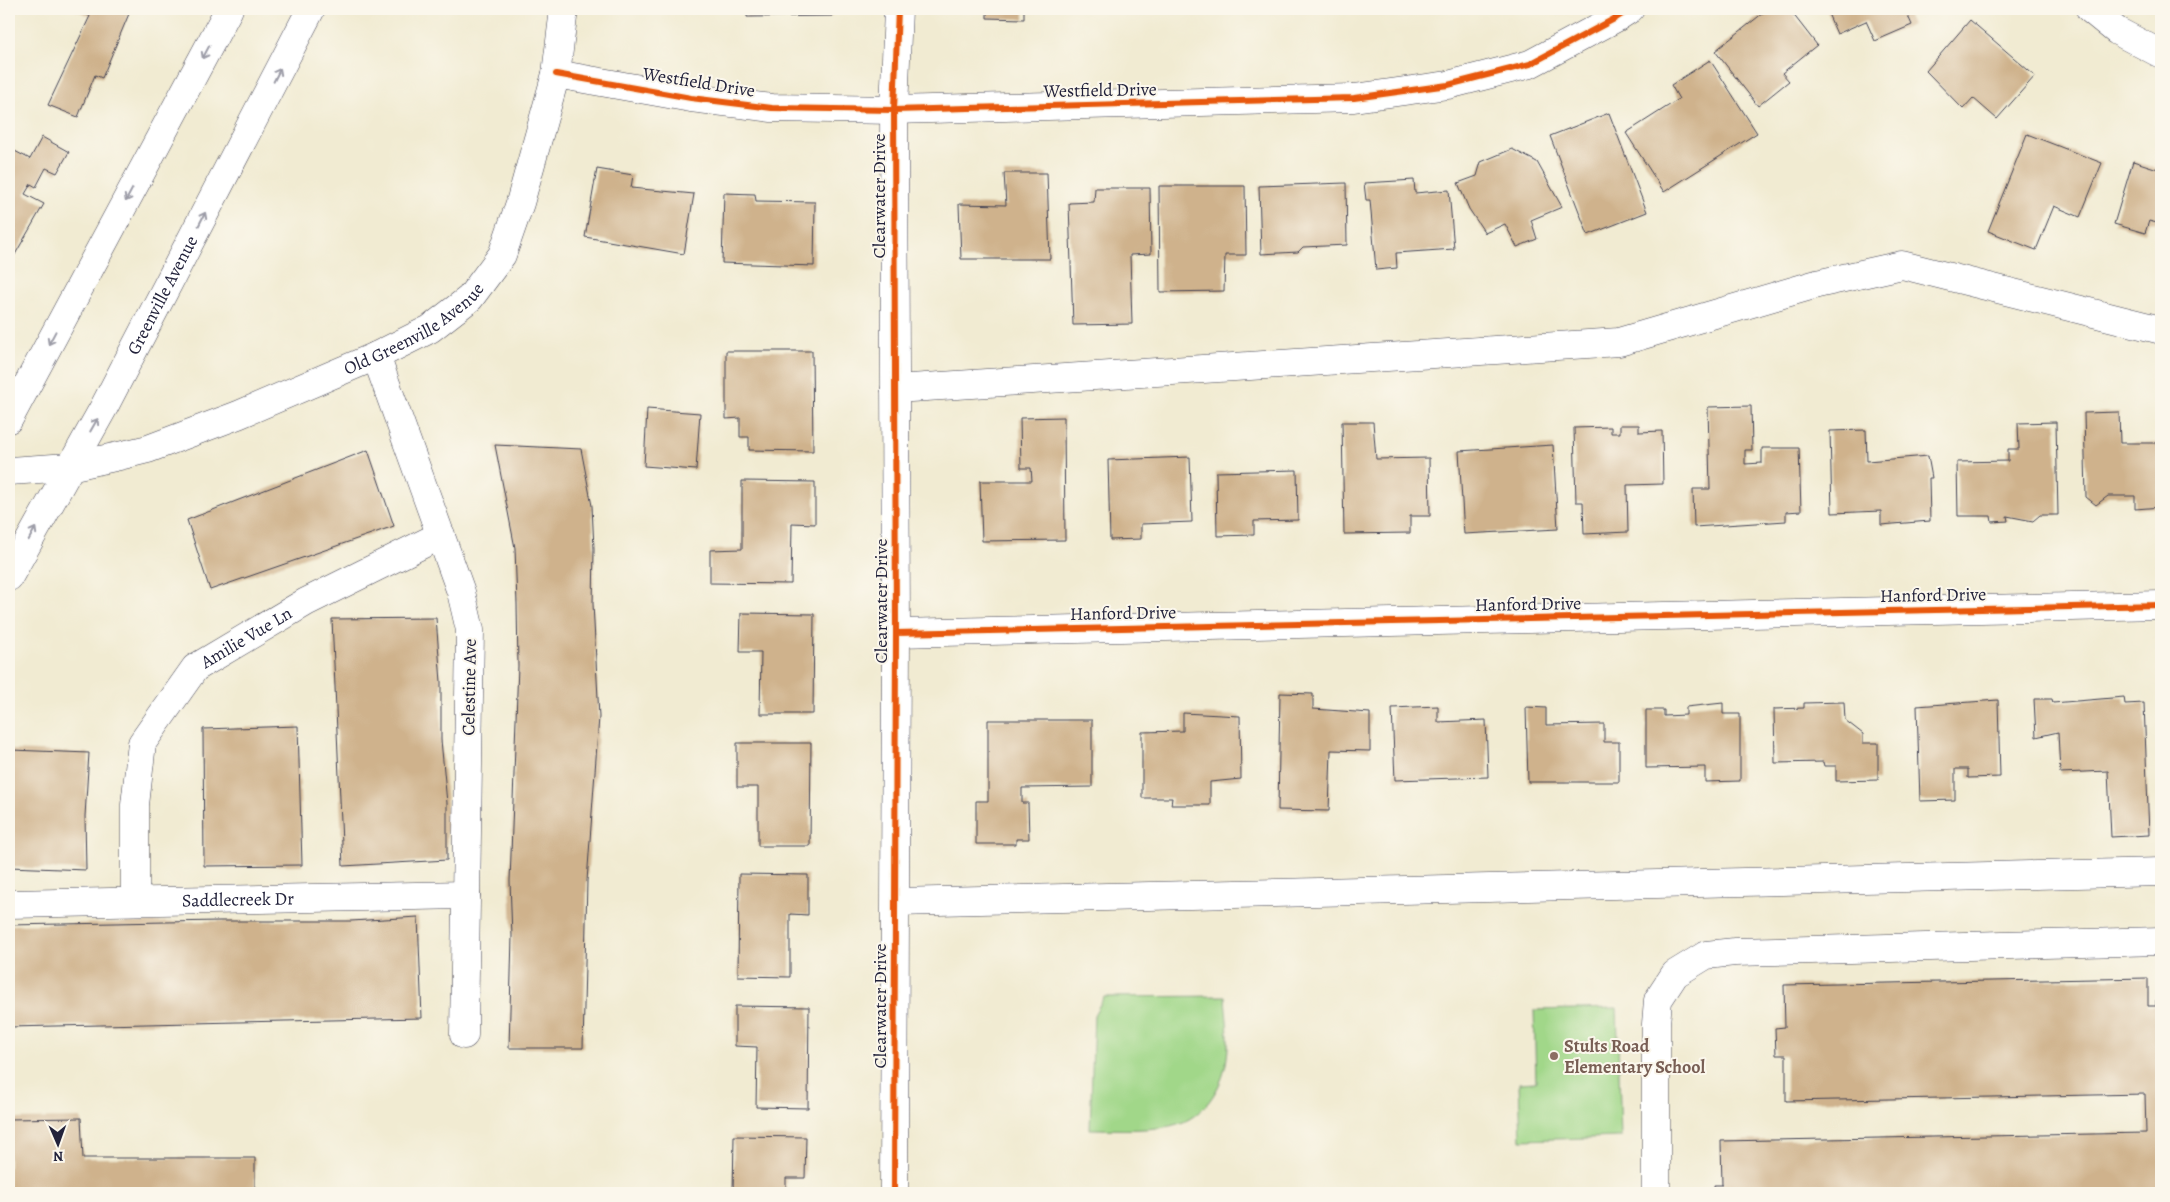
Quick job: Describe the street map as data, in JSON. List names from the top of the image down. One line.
{"streets":{"street":["Westfield Drive","Clearwater Drive","Greenville Avenue","Old Greenville Avenue","Hanford Drive","Amilie Vue Ln","Celestine Ave","Saddlecreek Dr"]},"crossings":[["Westfield Drive","Clearwater Drive"],["Westfield Drive","Old Greenville Avenue"],["Clearwater Drive","Hanford Drive"],["Greenville Avenue","Old Greenville Avenue"],["Old Greenville Avenue","Celestine Ave"],["Amilie Vue Ln","Celestine Ave"],["Amilie Vue Ln","Saddlecreek Dr"],["Celestine Ave","Saddlecreek Dr"]],"places":["Stults Road Elementary School"],"north":"bottom"}
